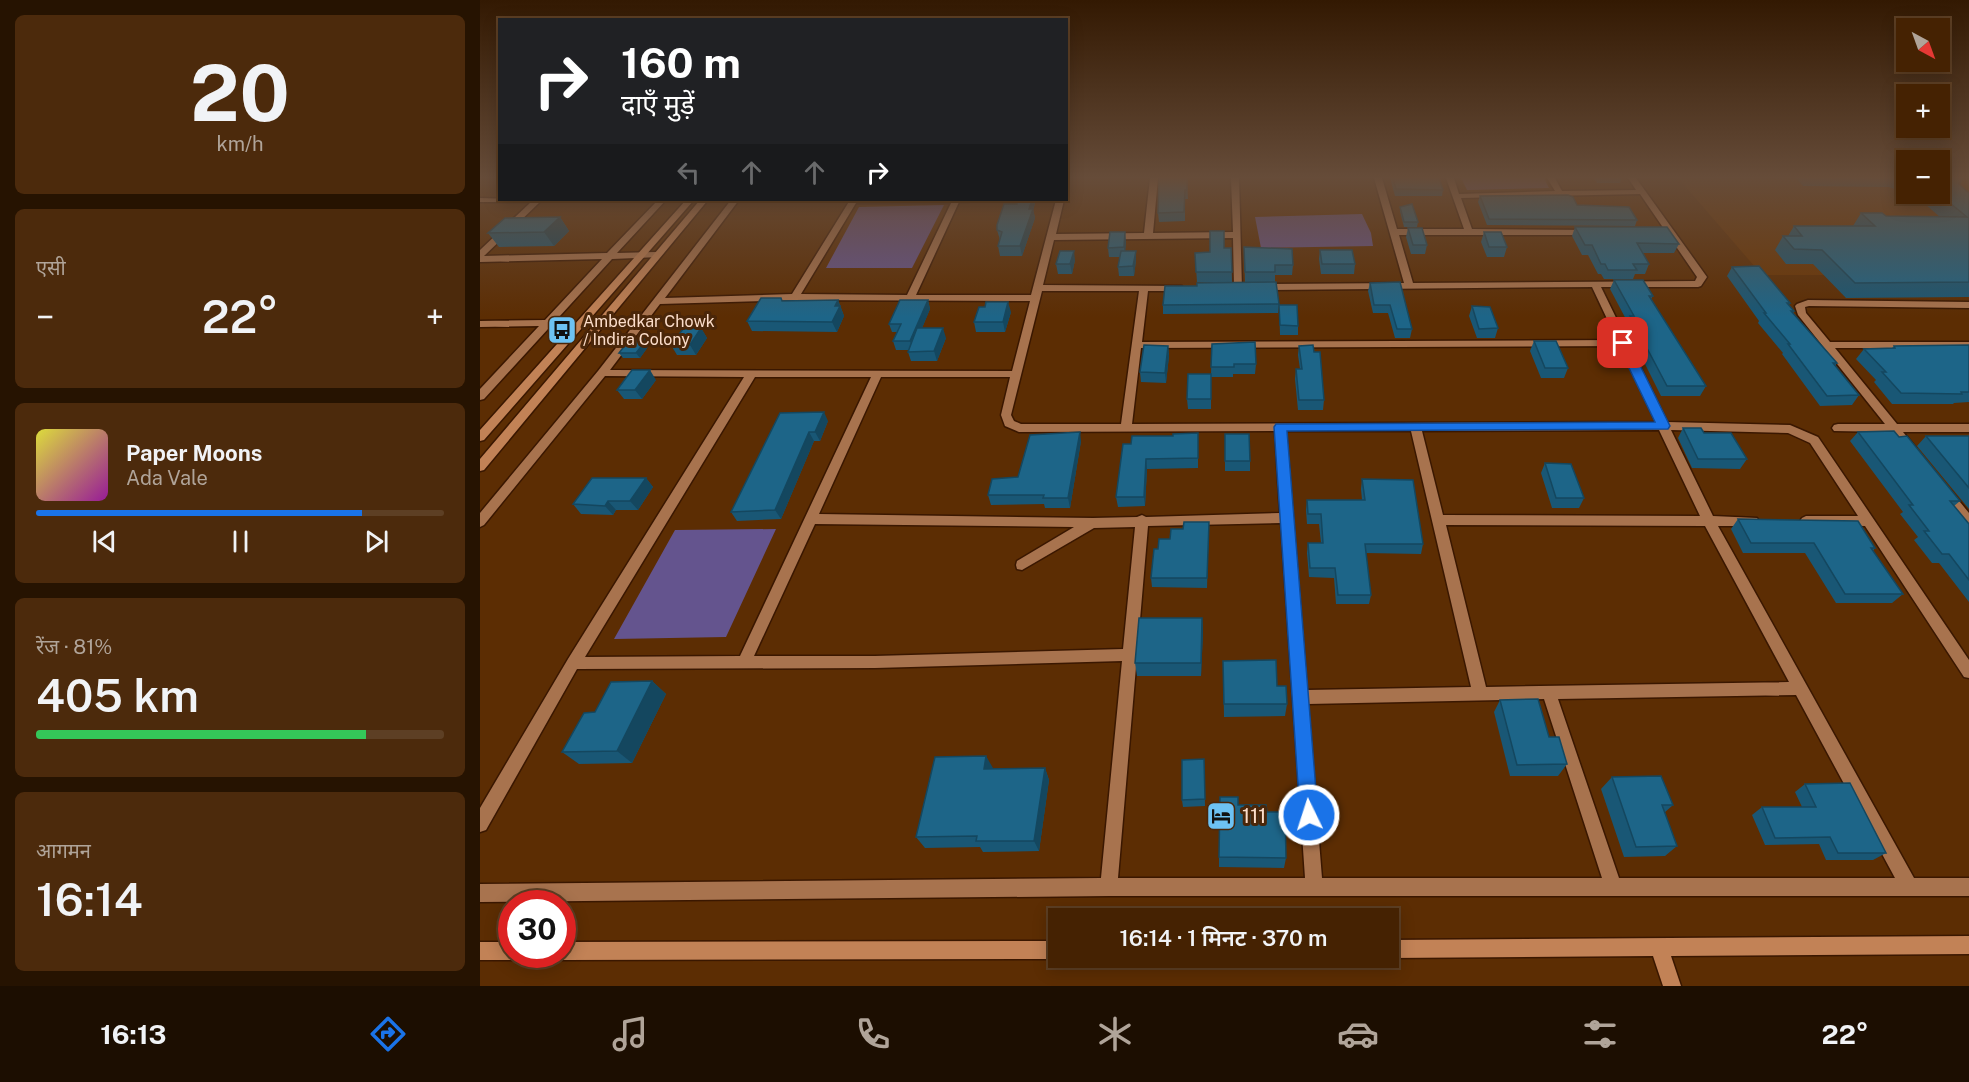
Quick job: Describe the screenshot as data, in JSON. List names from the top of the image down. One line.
{"places":{"bus stop":["Ambedkar Chowk / Indira Colony"],"hotel":["111"]},"north":"bottom right","page":{"tile":[["20","km/h"],"एसी",["रेंज · 81%","405 km"],["आगमन","16:14"]],"map_buttons":["+","−"],"turn":["160 m","दाएँ मुड़ें"],"heat":["−","22°","+"],"song":["Paper Moons","Ada Vale"],"limit":"30","trip":"16:14 · 1 मिनट · 370 m","tabs":["16:13","22°"]}}
